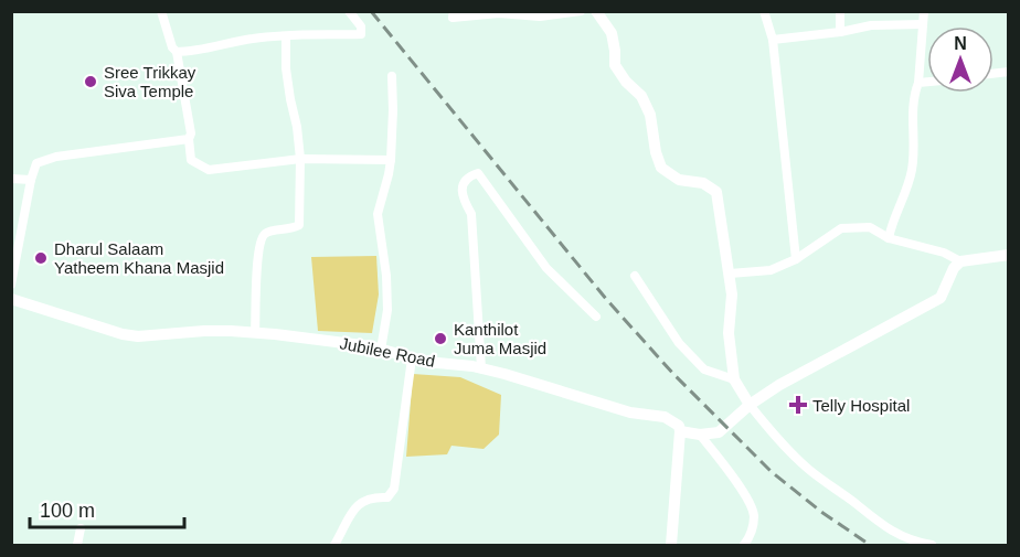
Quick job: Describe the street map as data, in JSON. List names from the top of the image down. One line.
{"streets":{"street":["Jubilee Road"]},"places":{"other":["Sree Trikkay Siva Temple","Dharul Salaam Yatheem Khana Masjid","Kanthilot Juma Masjid"],"health":["Telly Hospital"]},"scale_bar":"100 m","north":"top"}
